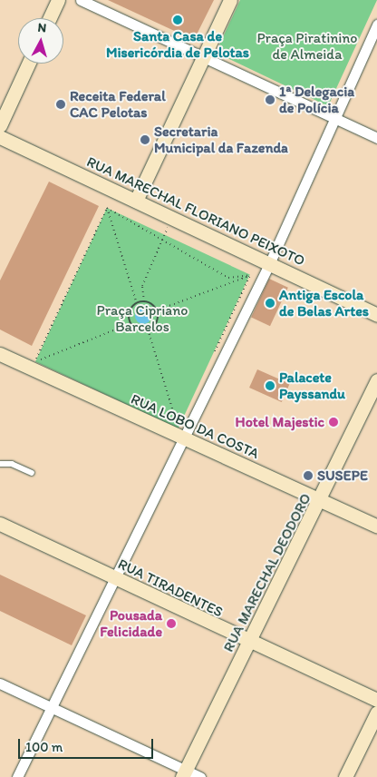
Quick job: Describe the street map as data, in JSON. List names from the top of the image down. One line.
{"streets":{"street":["RUA MARECHAL FLORIANO PEIXOTO","RUA LOBO DA COSTA","RUA MARECHAL DEODORO","RUA TIRADENTES"]},"crossings":[["RUA LOBO DA COSTA","RUA MARECHAL DEODORO"],["RUA MARECHAL DEODORO","RUA TIRADENTES"]],"parks":["Praça Piratinino de Almeida","Praça Cipriano Barcelos"],"places":["Santa Casa de Misericórdia de Pelotas","1ª Delegacia de Polícia","Receita Federal CAC Pelotas","Secretaria Municipal da Fazenda","Antiga Escola de Belas Artes","Palacete Payssandu","Hotel Majestic","SUSEPE","Pousada Felicidade"],"scale_bar":"100 m","north":"top"}
